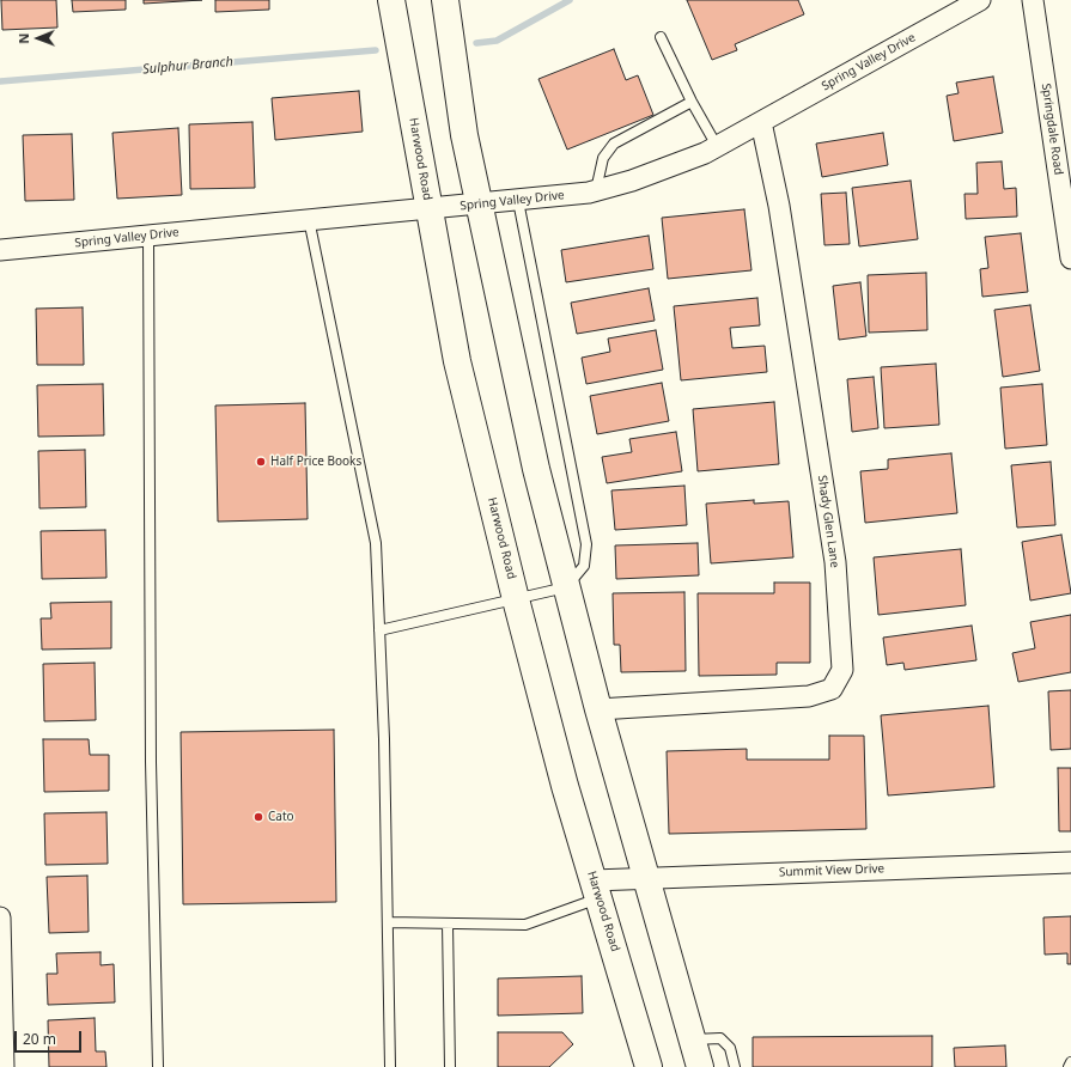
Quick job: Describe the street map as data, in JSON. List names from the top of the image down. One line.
{"streets":{"main road":["Harwood Road"],"street":["Spring Valley Drive","Springdale Road","Shady Glen Lane","Summit View Drive"]},"crossings":[["Spring Valley Drive","Harwood Road"],["Spring Valley Drive","Shady Glen Lane"],["Harwood Road","Summit View Drive"]],"water":["Sulphur Branch"],"places":["Half Price Books","Cato"],"scale_bar":"20 m","north":"left"}
